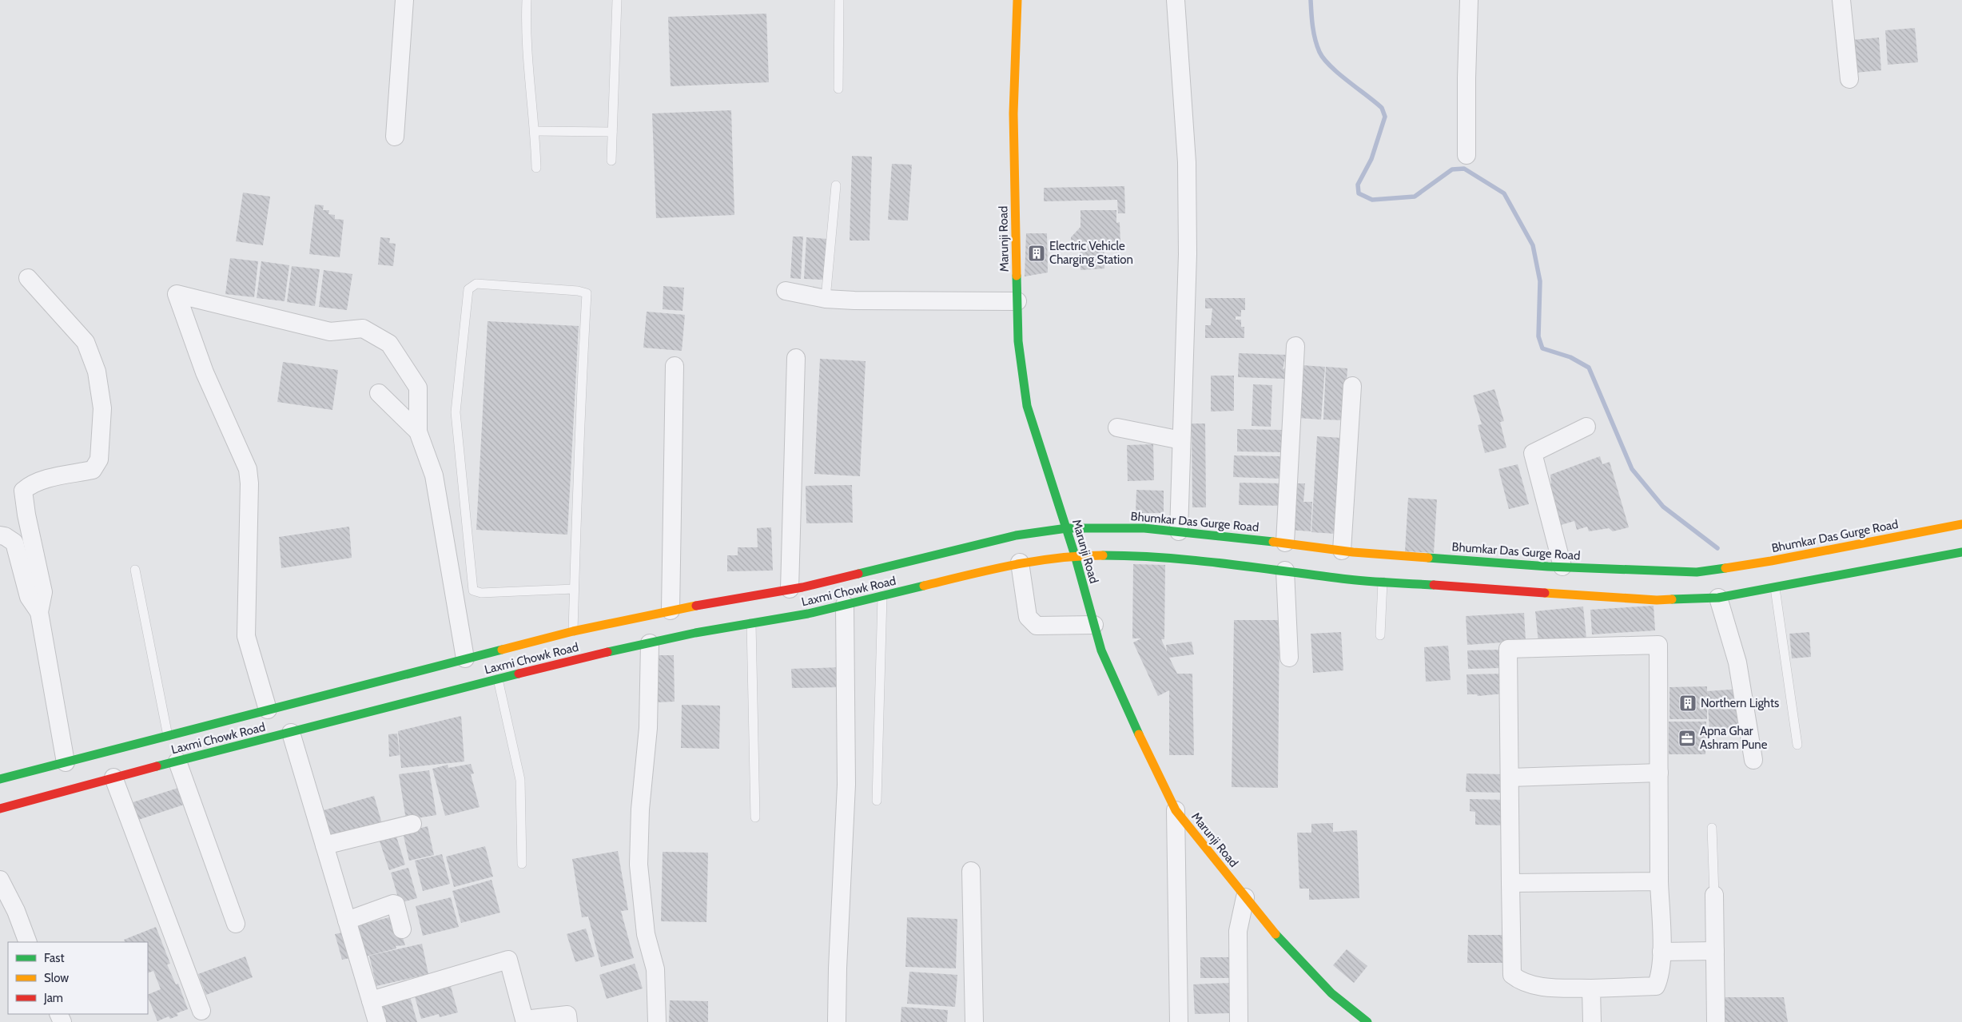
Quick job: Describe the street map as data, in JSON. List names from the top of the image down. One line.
{"streets":{"main road":["Marunji Road","Bhumkar Das Gurge Road","Laxmi Chowk Road"]},"crossings":[["Marunji Road","Bhumkar Das Gurge Road"],["Marunji Road","Laxmi Chowk Road"],["Bhumkar Das Gurge Road","Laxmi Chowk Road"]],"places":{"building":["Electric Vehicle Charging Station","Northern Lights"],"office":["Apna Ghar Ashram Pune"]},"legend":["Fast","Slow","Jam"]}
